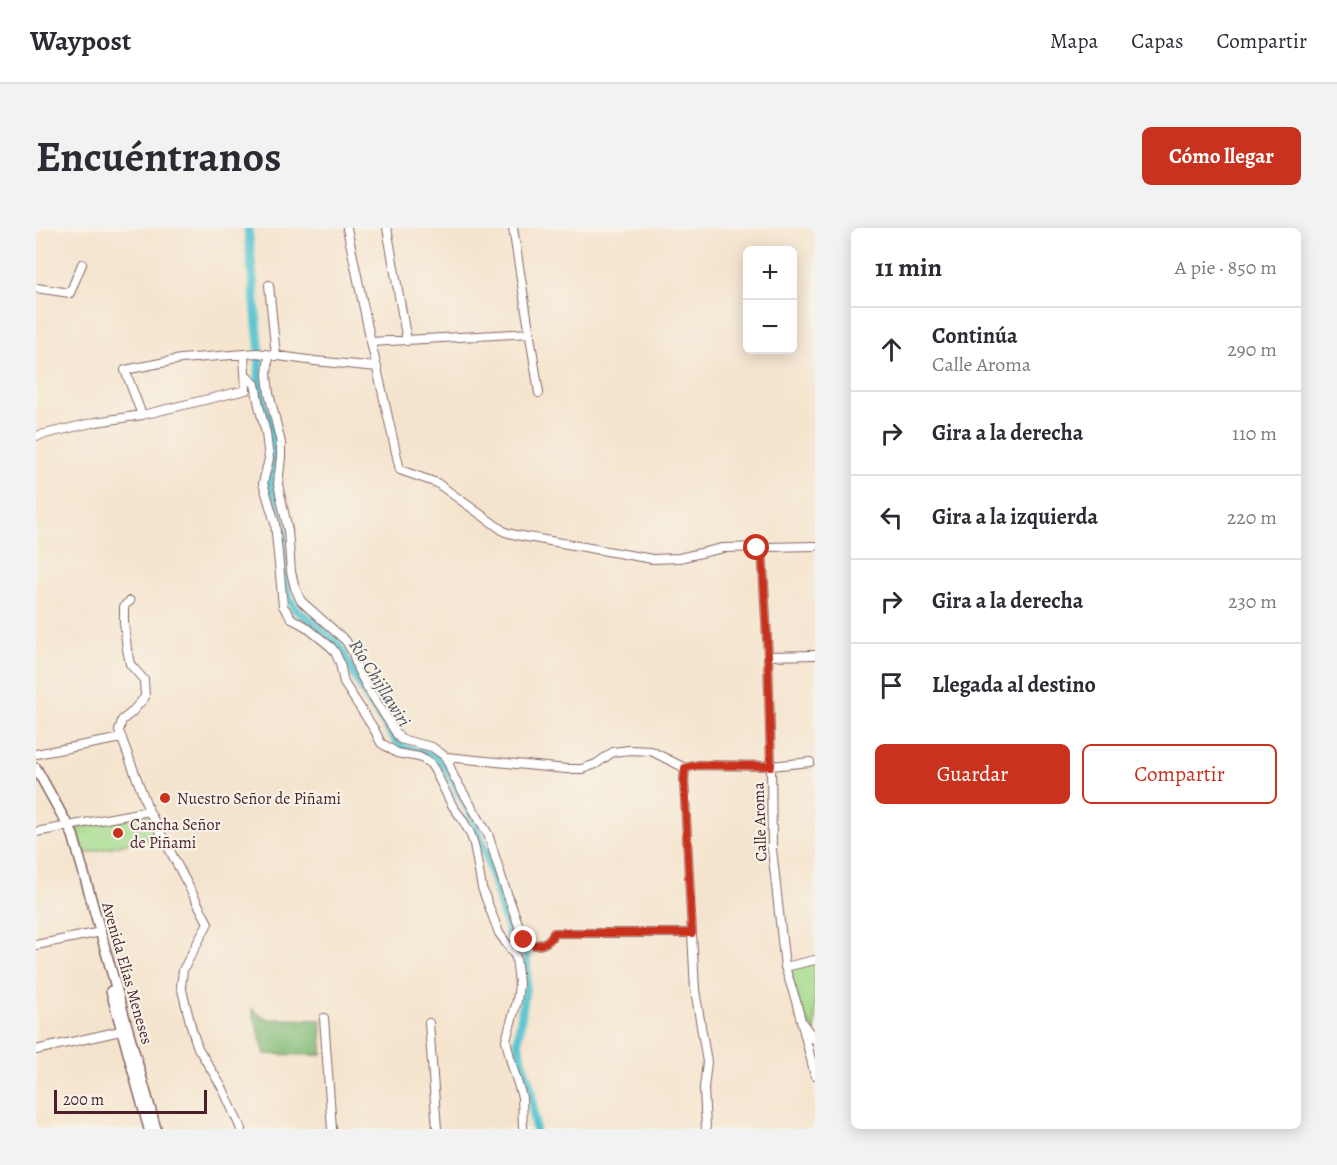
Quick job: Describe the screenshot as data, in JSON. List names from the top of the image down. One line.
{"streets":{"main road":["Avenida Elías Meneses"],"street":["Calle Aroma"]},"water":["Río Chijllawiri"],"places":["Nuestro Señor de Piñami","Cancha Señor de Piñami"],"scale_bar":"200 m","page":{"header":"Waypost","nav":["Mapa","Capas","Compartir"],"buttons":["Cómo llegar",["Guardar","Compartir"]],"title":"Encuéntranos","heading":["11 min","A pie · 850 m"],"map_buttons":["+","−"],"list":[["Continúa","Calle Aroma","290 m"],["Gira a la derecha","110 m"],["Gira a la izquierda","220 m"],["Gira a la derecha","230 m"],"Llegada al destino"],"scale":"200 m"}}
